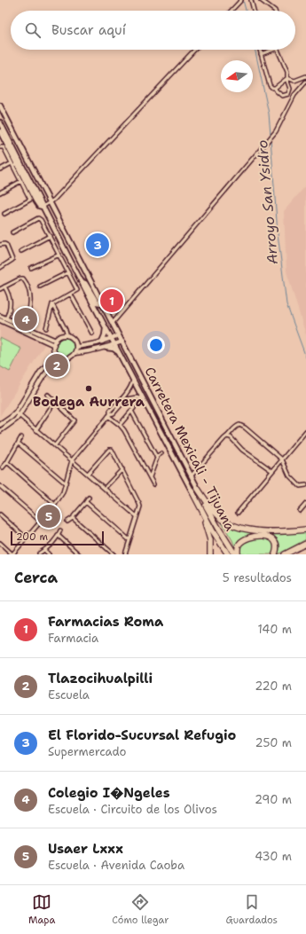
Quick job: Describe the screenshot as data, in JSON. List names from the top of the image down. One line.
{"streets":{"highway":["Carretera Mexicali - Tijuana"]},"water":["Arroyo San Ysidro"],"places":["Bodega Aurrera"],"scale_bar":"200 m","north":"left","page":{"search":"Buscar aquí","pins":["3","1","4","2","5"],"scale":"200 m","heading":["Cerca","5 resultados"],"list":[{"mark":"1","name":"Farmacias Roma","note":"Farmacia","value":"140 m"},{"mark":"2","name":"Tlazocihualpilli","note":"Escuela","value":"220 m"},{"mark":"3","name":"El Florido-Sucursal Refugio","note":"Supermercado","value":"250 m"},{"mark":"4","name":"Colegio I�Ngeles","note":"Escuela · Circuito de los Olivos","value":"290 m"},{"mark":"5","name":"Usaer Lxxx","note":"Escuela · Avenida Caoba","value":"430 m"}],"nav":["Mapa","Cómo llegar","Guardados"]}}
